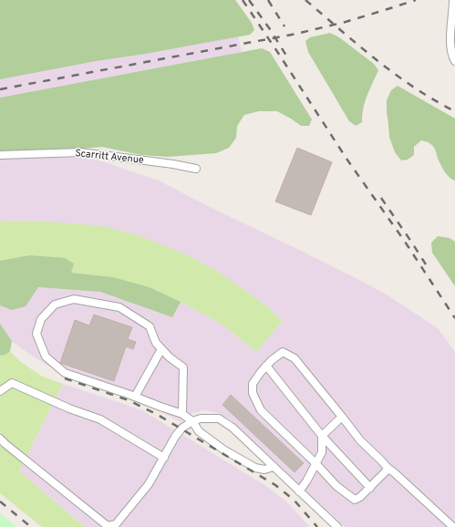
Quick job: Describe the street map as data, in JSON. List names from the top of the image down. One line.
{"streets":{"lane":["Scarritt Avenue"]}}
